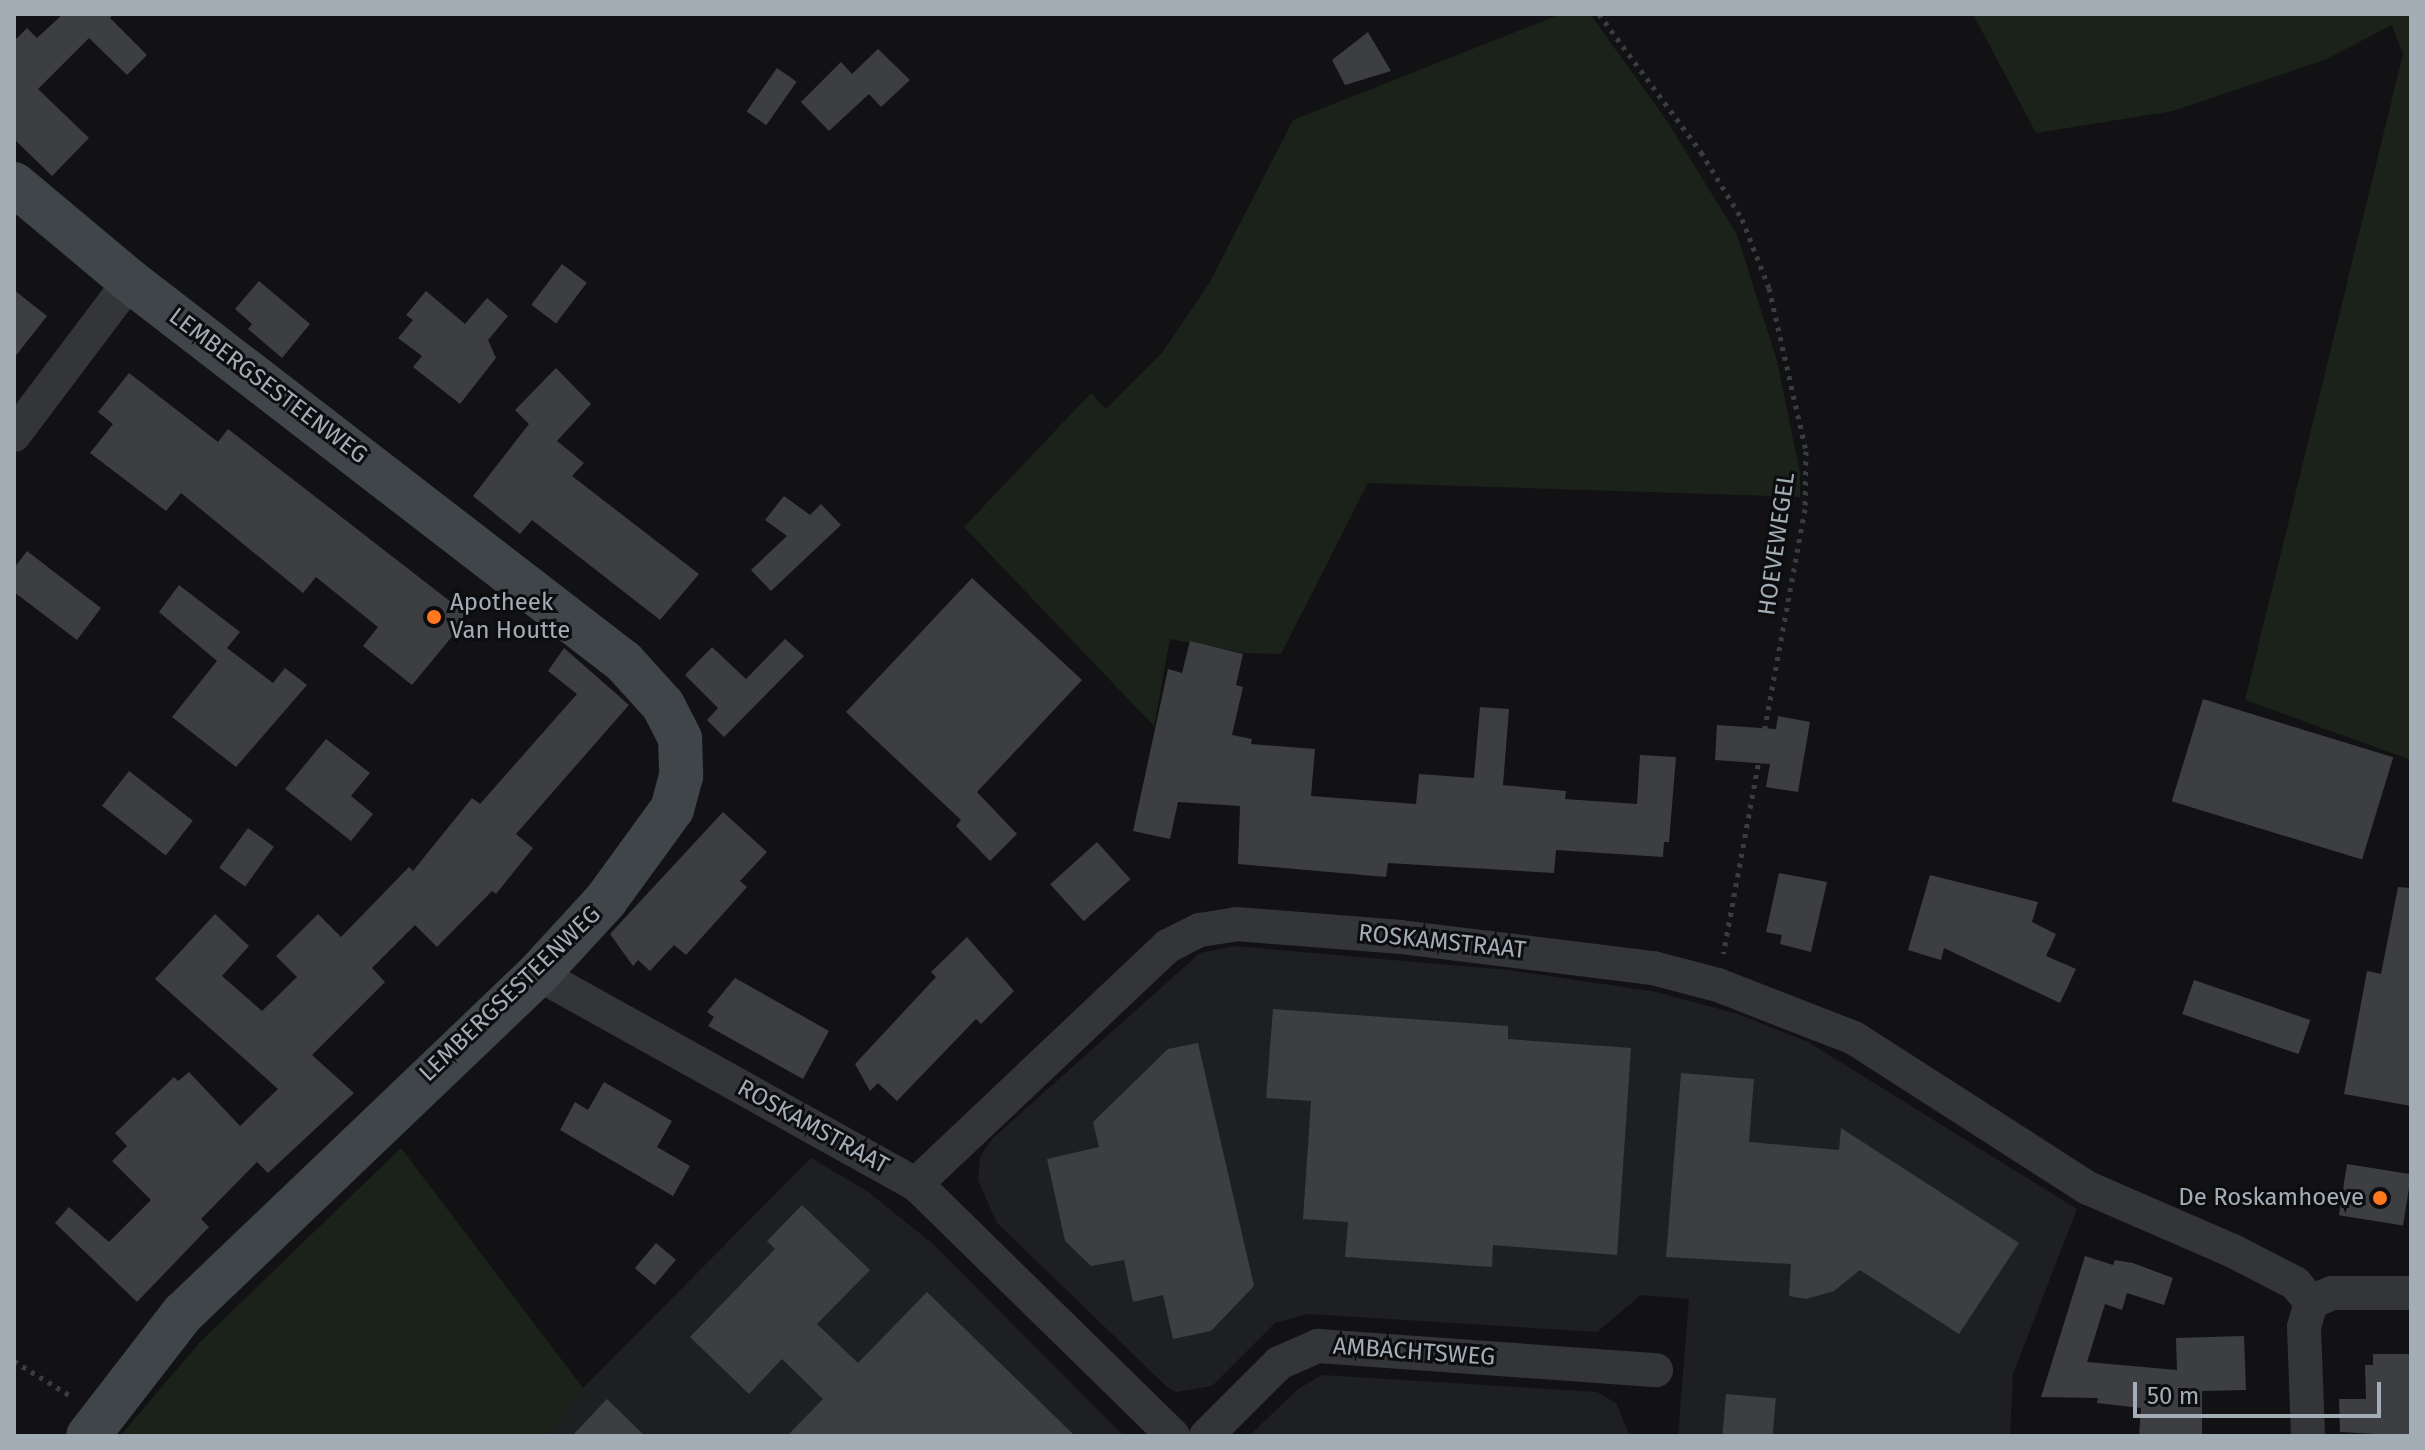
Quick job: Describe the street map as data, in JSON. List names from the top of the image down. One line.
{"streets":{"street":["LEMBERGSESTEENWEG","ROSKAMSTRAAT","AMBACHTSWEG"],"path":["HOEVEWEGEL"]},"crossings":[["LEMBERGSESTEENWEG","ROSKAMSTRAAT"],["HOEVEWEGEL","ROSKAMSTRAAT"]],"places":["Apotheek Van Houtte","De Roskamhoeve"],"scale_bar":"50 m"}
